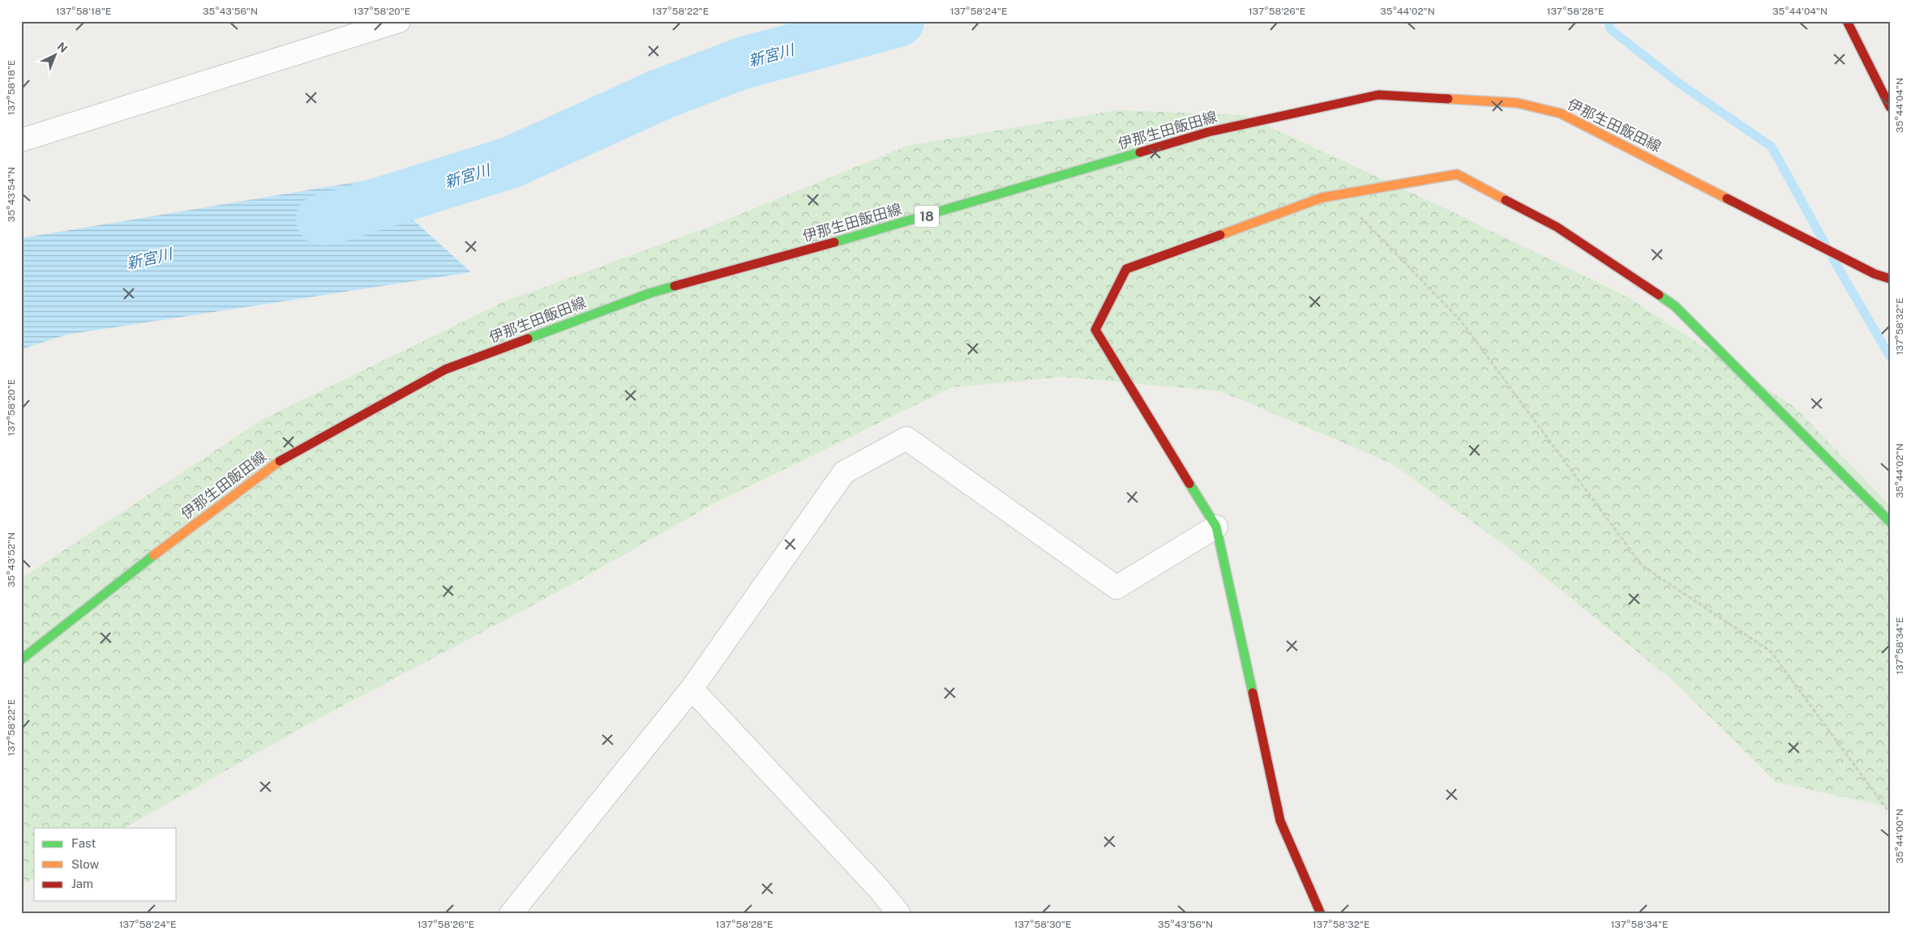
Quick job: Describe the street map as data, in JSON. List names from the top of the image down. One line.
{"streets":{"main road":["伊那生田飯田線","18"]},"water":["新宮川"],"legend":["Fast","Slow","Jam"],"north":"top right","coordinates":["137°58'18\"E","35°43'56\"N","137°58'20\"E","137°58'22\"E","137°58'24\"E","137°58'26\"E","35°44'02\"N","137°58'28\"E","35°44'04\"N","35°43'54\"N","137°58'32\"E","35°43'52\"N","137°58'34\"E","35°44'00\"N","137°58'30\"E"]}
